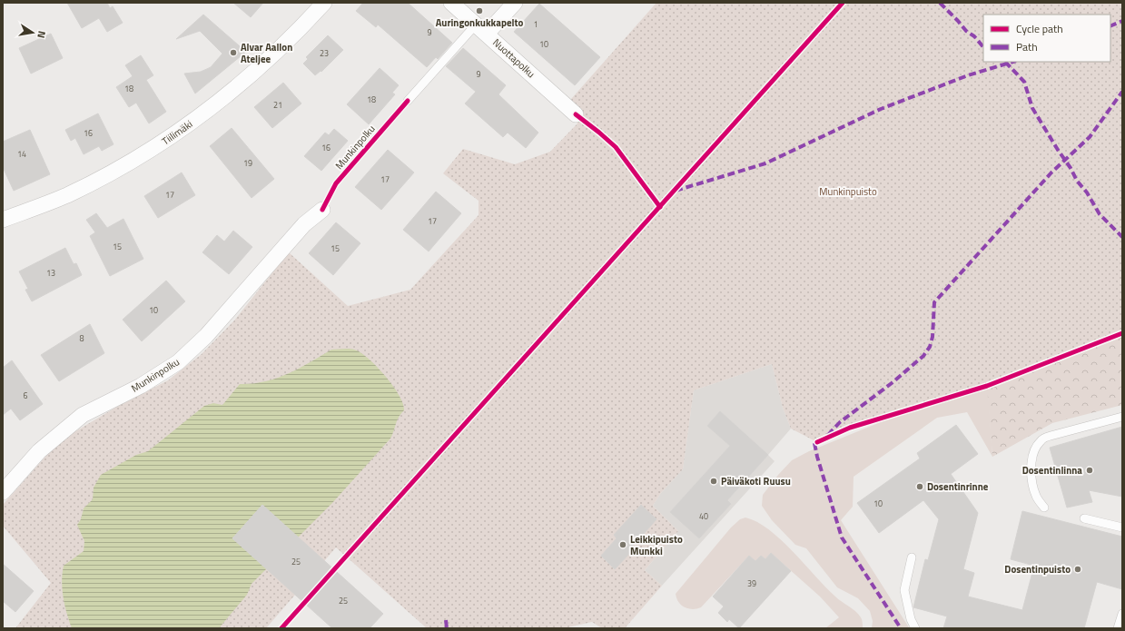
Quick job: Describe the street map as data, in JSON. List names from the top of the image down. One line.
{"streets":{"street":["Nuottapolku","Tiilimäki","Munkinpolku"]},"parks":["Munkinpuisto"],"places":["Auringonkukkapelto","Alvar Aallon Ateljee","Dosentinlinna","Päiväkoti Ruusu","Dosentinrinne","Leikkipuisto Munkki","Dosentinpuisto"],"house_numbers":["1","9","10","23","9","18","18","21","16","16","14","19","17","17","17","15","15","13","10","8","6","10","40","25","39","25"],"legend":["Cycle path","Path"],"north":"right"}
